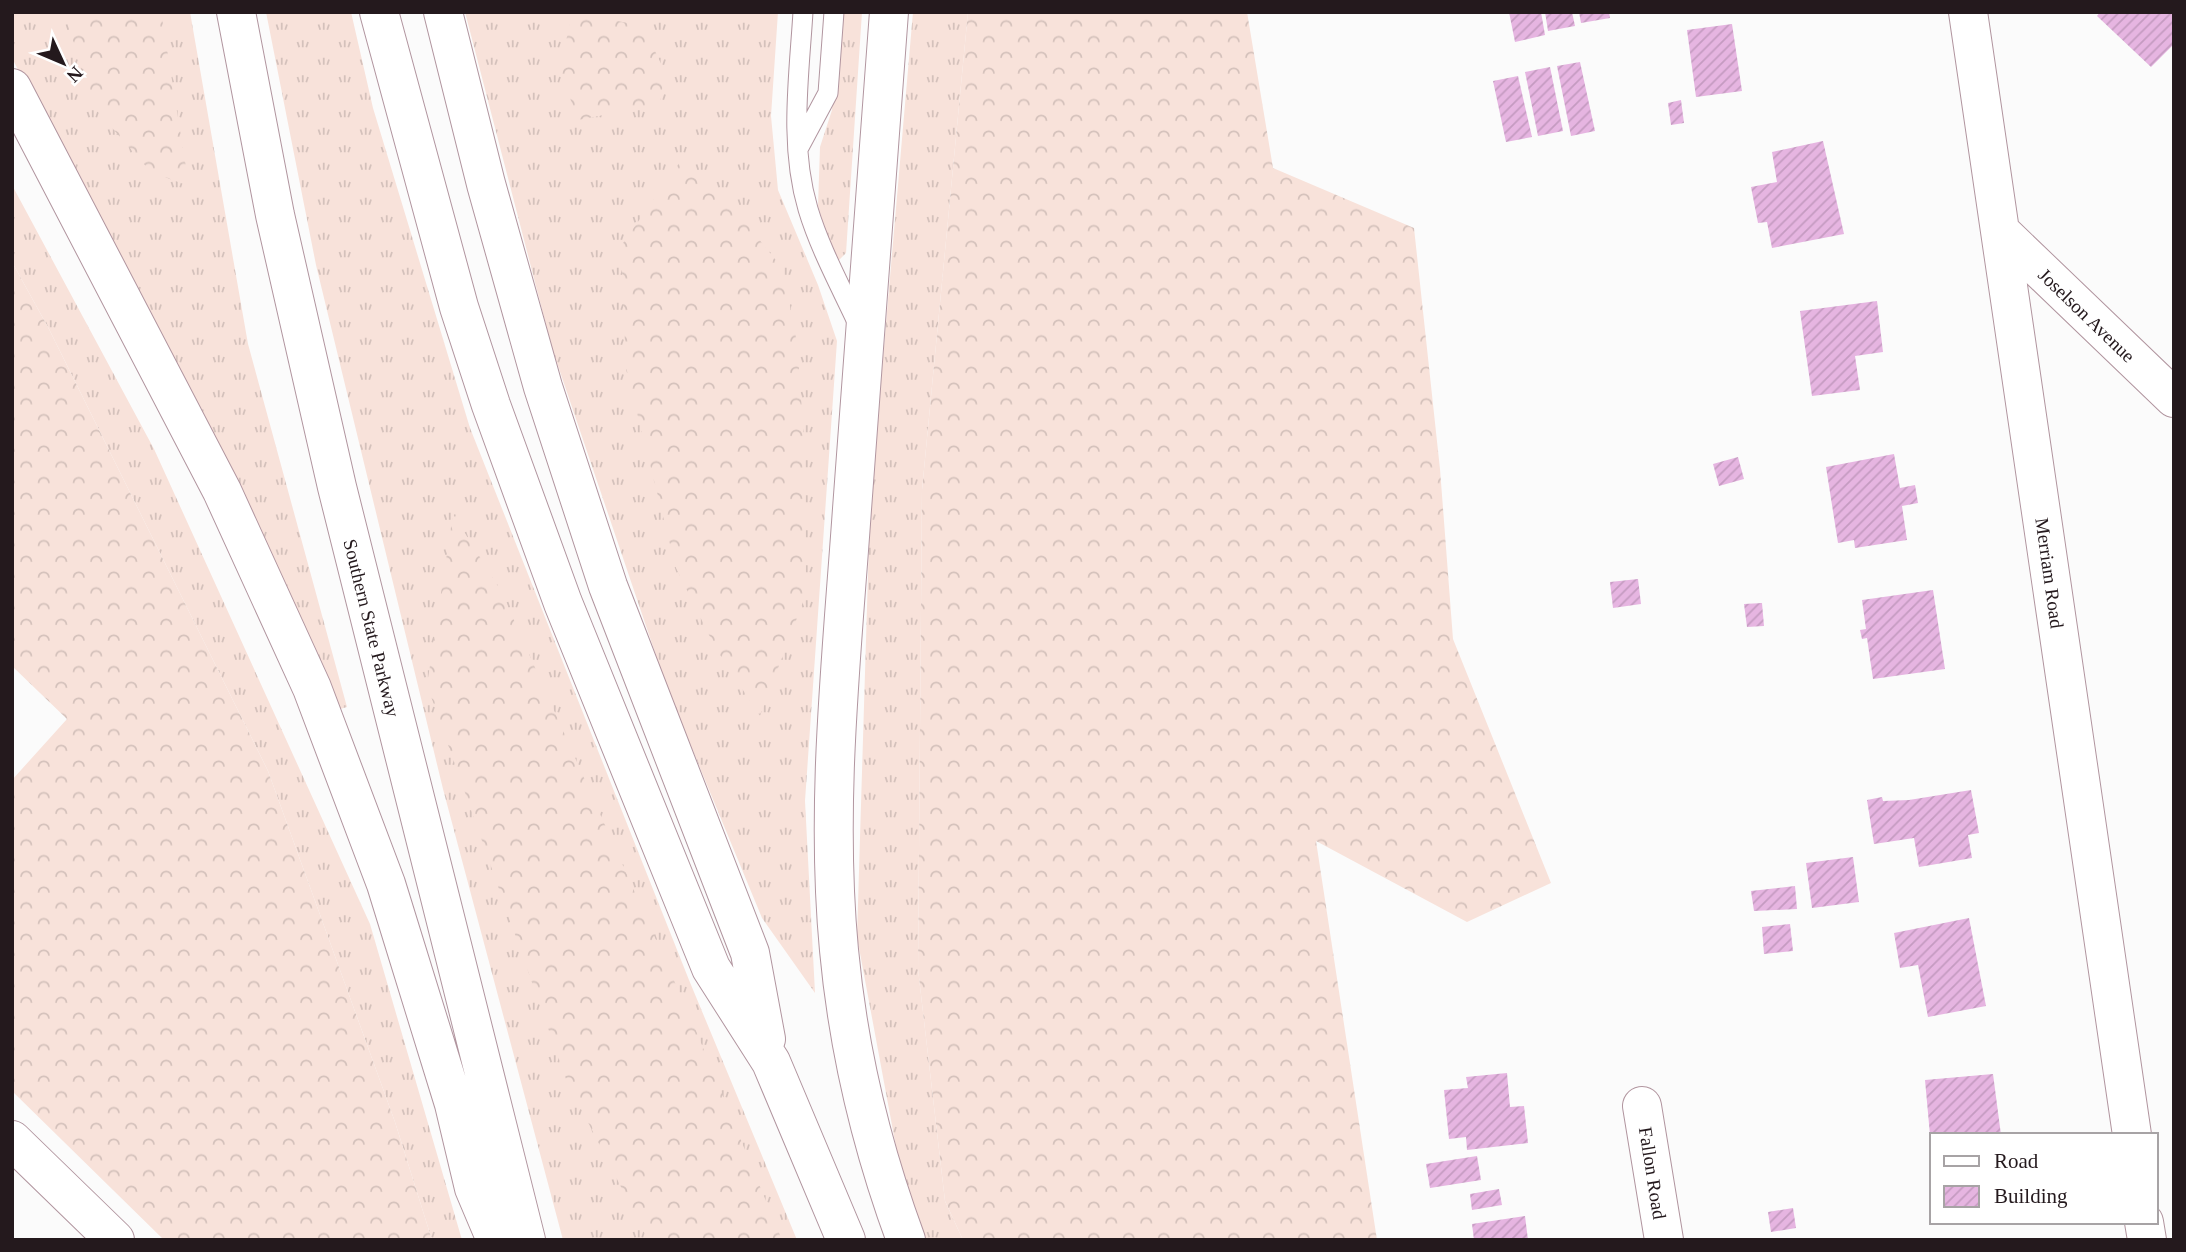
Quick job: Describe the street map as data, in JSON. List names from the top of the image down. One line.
{"streets":{"main road":["Joselson Avenue","Merriam Road","Southern State Parkway","Fallon Road"]},"crossings":[["Joselson Avenue","Merriam Road"]],"legend":["Road","Building"],"north":"bottom right"}
